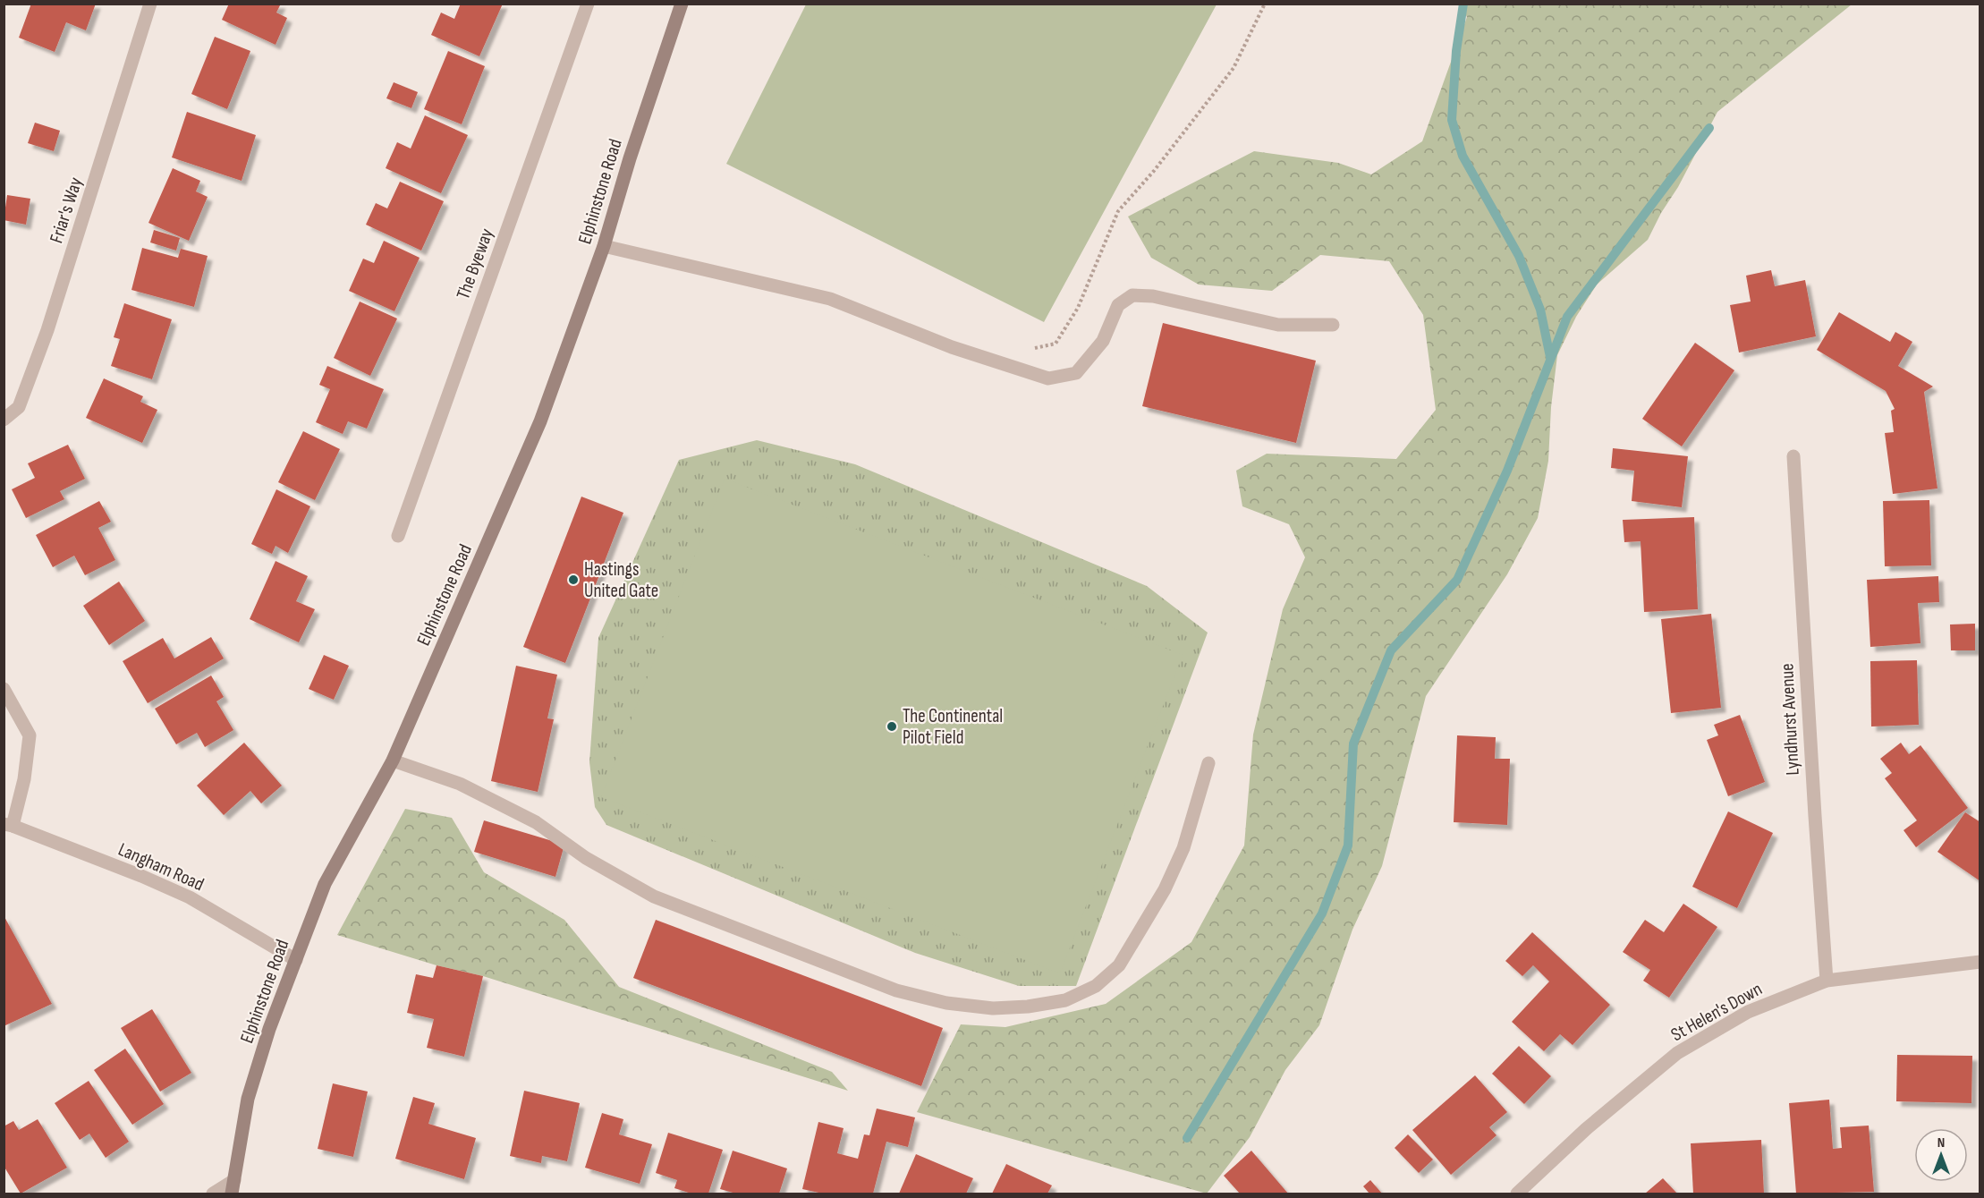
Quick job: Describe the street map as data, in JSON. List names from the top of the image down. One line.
{"streets":{"street":["Elphinstone Road","Friar's Way","The Byeway","Lyndhurst Avenue","Langham Road","St Helen's Down"]},"crossings":[["Elphinstone Road","Langham Road"],["Lyndhurst Avenue","St Helen's Down"]],"places":["Hastings United Gate","The Continental Pilot Field"],"north":"top"}
